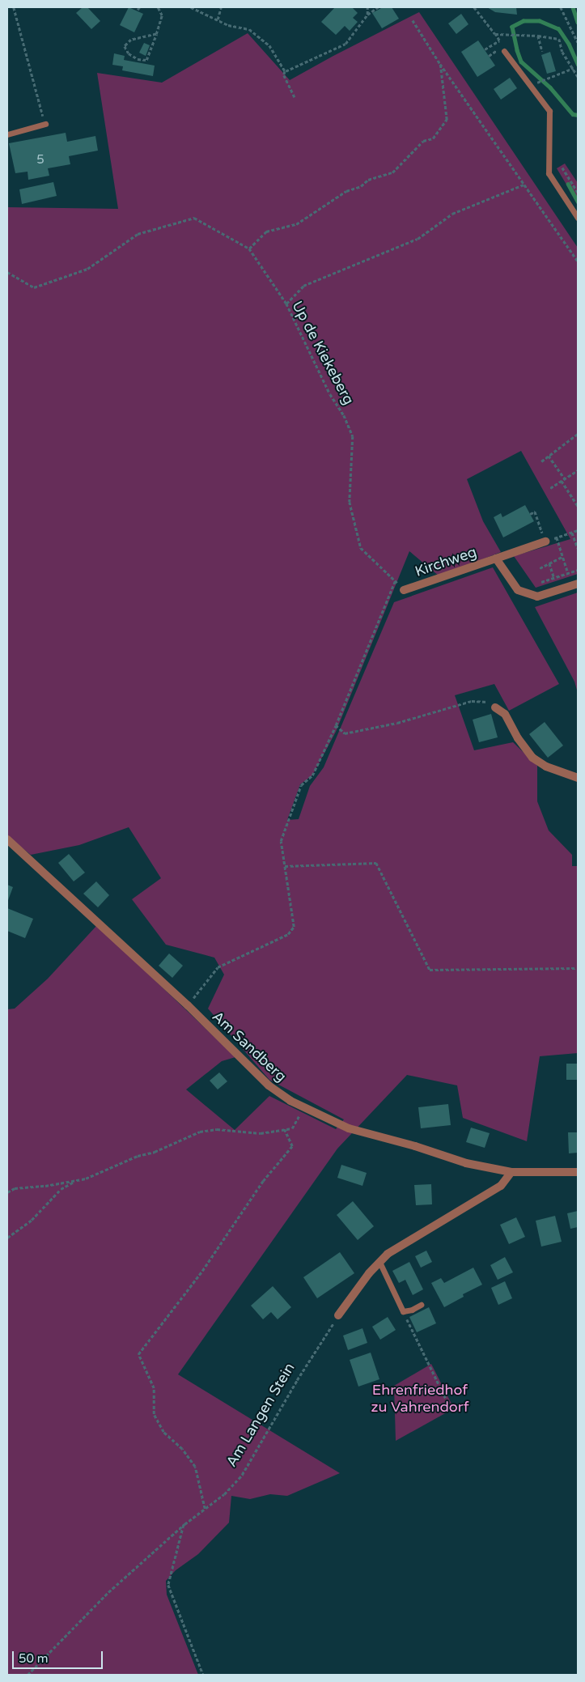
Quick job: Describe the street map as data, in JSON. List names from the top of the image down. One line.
{"streets":{"street":["Kirchweg","Am Sandberg"],"path":["Up de Kiekeberg","Am Langen Stein"]},"parks":["Ehrenfriedhof zu Vahrendorf"],"house_numbers":["5"],"scale_bar":"50 m"}
